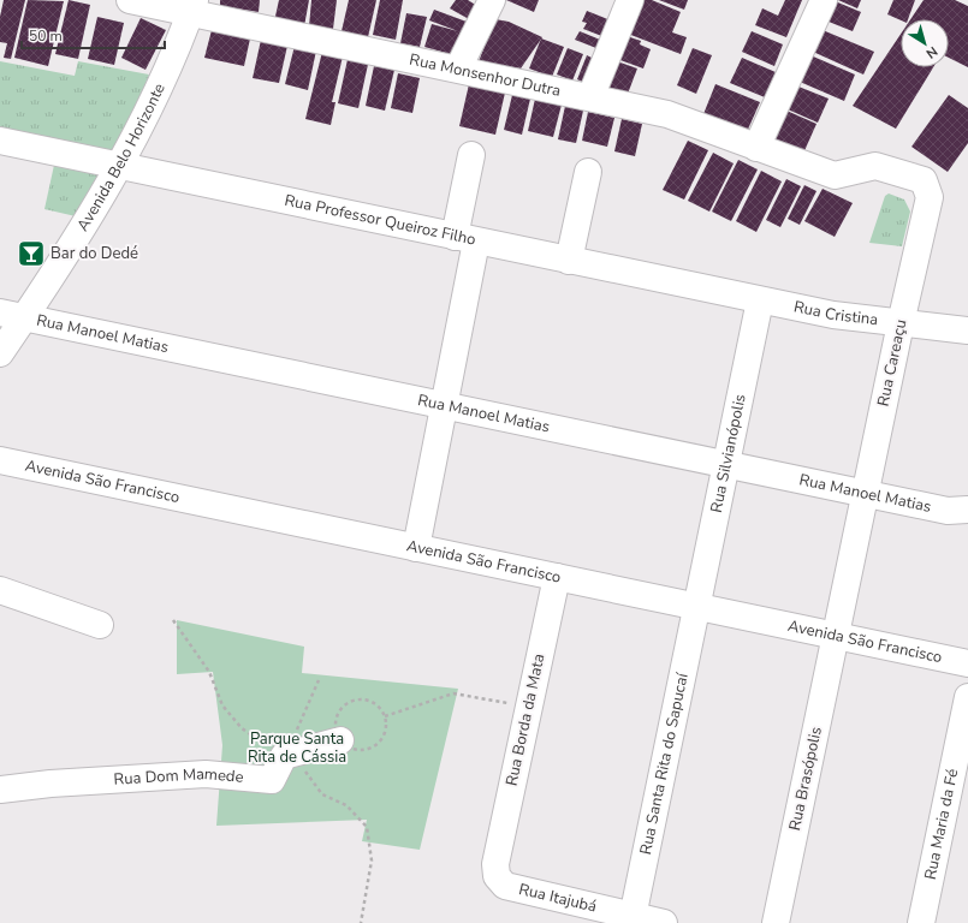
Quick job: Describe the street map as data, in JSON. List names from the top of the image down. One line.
{"streets":{"street":["Rua Monsenhor Dutra","Avenida Belo Horizonte","Rua Professor Queiroz Filho","Rua Cristina","Rua Manoel Matias","Rua Careaçu","Rua Silvianópolis","Avenida São Francisco","Rua Borda da Mata","Rua Santa Rita do Sapucaí","Rua Dom Mamede","Rua Brasópolis","Rua Maria da Fé","Rua Itajubá"]},"crossings":[["Rua Monsenhor Dutra","Avenida Belo Horizonte"],["Rua Monsenhor Dutra","Rua Careaçu"],["Avenida Belo Horizonte","Rua Professor Queiroz Filho"],["Avenida Belo Horizonte","Rua Manoel Matias"],["Rua Professor Queiroz Filho","Rua Cristina"],["Rua Professor Queiroz Filho","Rua Silvianópolis"],["Rua Cristina","Rua Careaçu"],["Rua Cristina","Rua Silvianópolis"],["Rua Manoel Matias","Rua Careaçu"],["Rua Manoel Matias","Rua Silvianópolis"],["Rua Careaçu","Avenida São Francisco"],["Rua Careaçu","Rua Brasópolis"],["Rua Silvianópolis","Avenida São Francisco"],["Rua Silvianópolis","Rua Santa Rita do Sapucaí"],["Avenida São Francisco","Rua Borda da Mata"],["Avenida São Francisco","Rua Santa Rita do Sapucaí"],["Avenida São Francisco","Rua Brasópolis"],["Rua Borda da Mata","Rua Itajubá"],["Rua Santa Rita do Sapucaí","Rua Itajubá"]],"parks":["Parque Santa Rita de Cássia"],"places":{"bar":["Bar do Dedé"]},"scale_bar":"50 m","north":"bottom right"}
